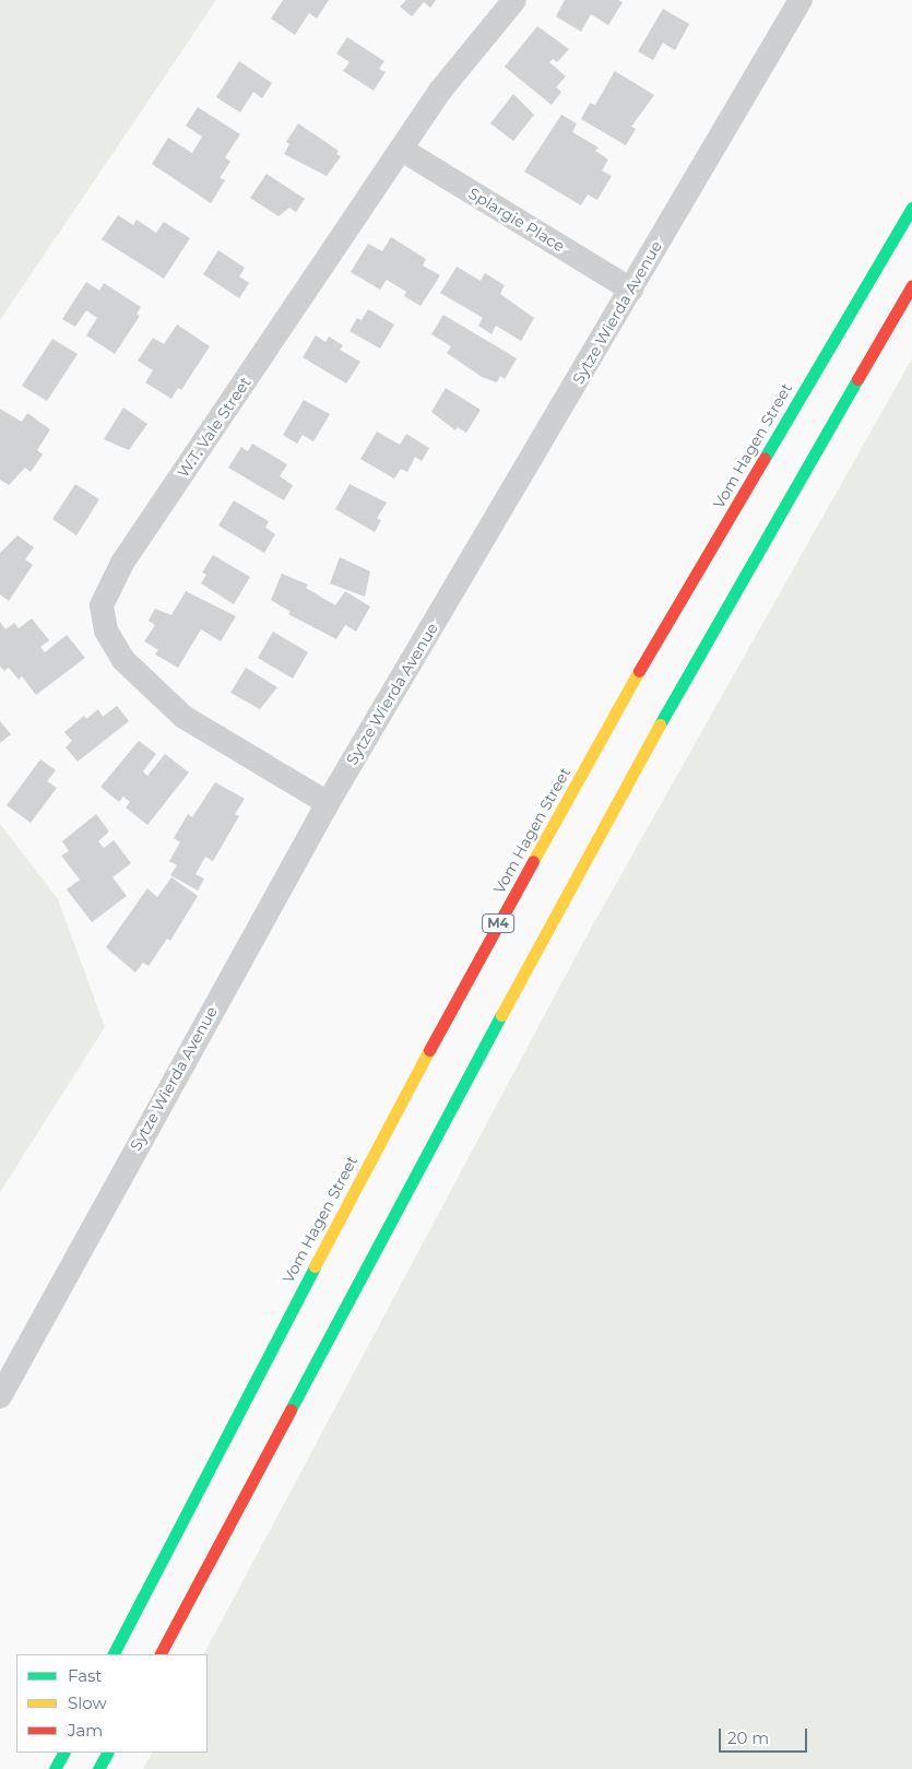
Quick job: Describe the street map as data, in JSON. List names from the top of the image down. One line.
{"streets":{"main road":["Vom Hagen Street","M4"],"street":["Splargie Place","Sytze Wierda Avenue","W.T. Vale Street"]},"crossings":[["Splargie Place","Sytze Wierda Avenue"],["Splargie Place","W.T. Vale Street"],["Sytze Wierda Avenue","W.T. Vale Street"]],"legend":["Fast","Slow","Jam"],"scale_bar":"20 m"}
